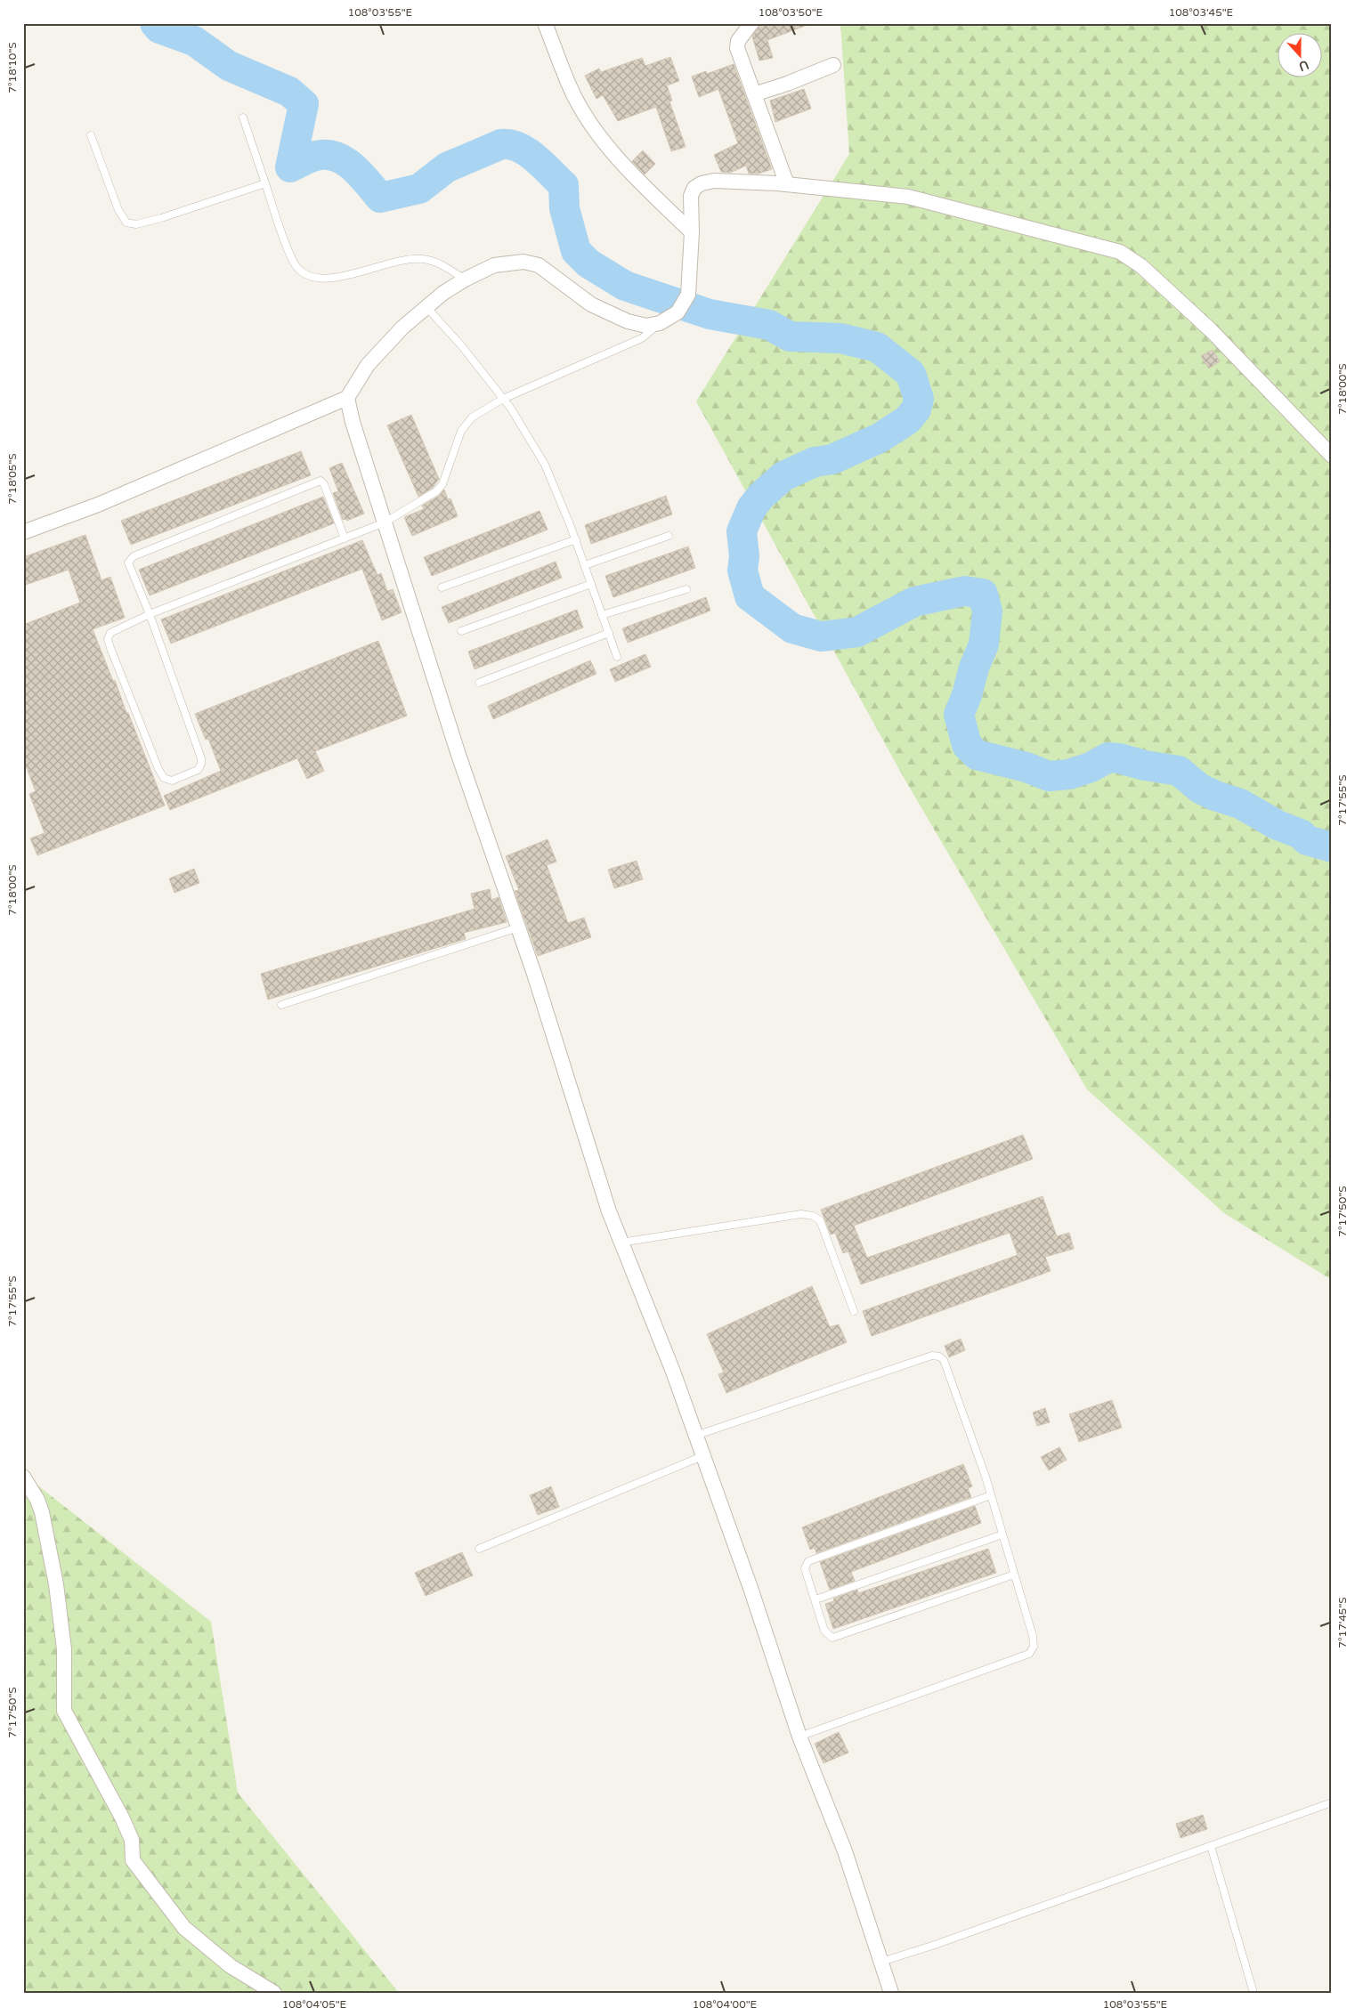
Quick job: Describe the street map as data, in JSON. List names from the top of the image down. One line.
{"north":"bottom","coordinates":["108°03'55\"E","108°03'50\"E","108°03'45\"E","7°18'10\"S","7°18'00\"S","7°18'05\"S","7°17'55\"S","7°17'50\"S","7°17'45\"S","108°04'05\"E","108°04'00\"E"]}
